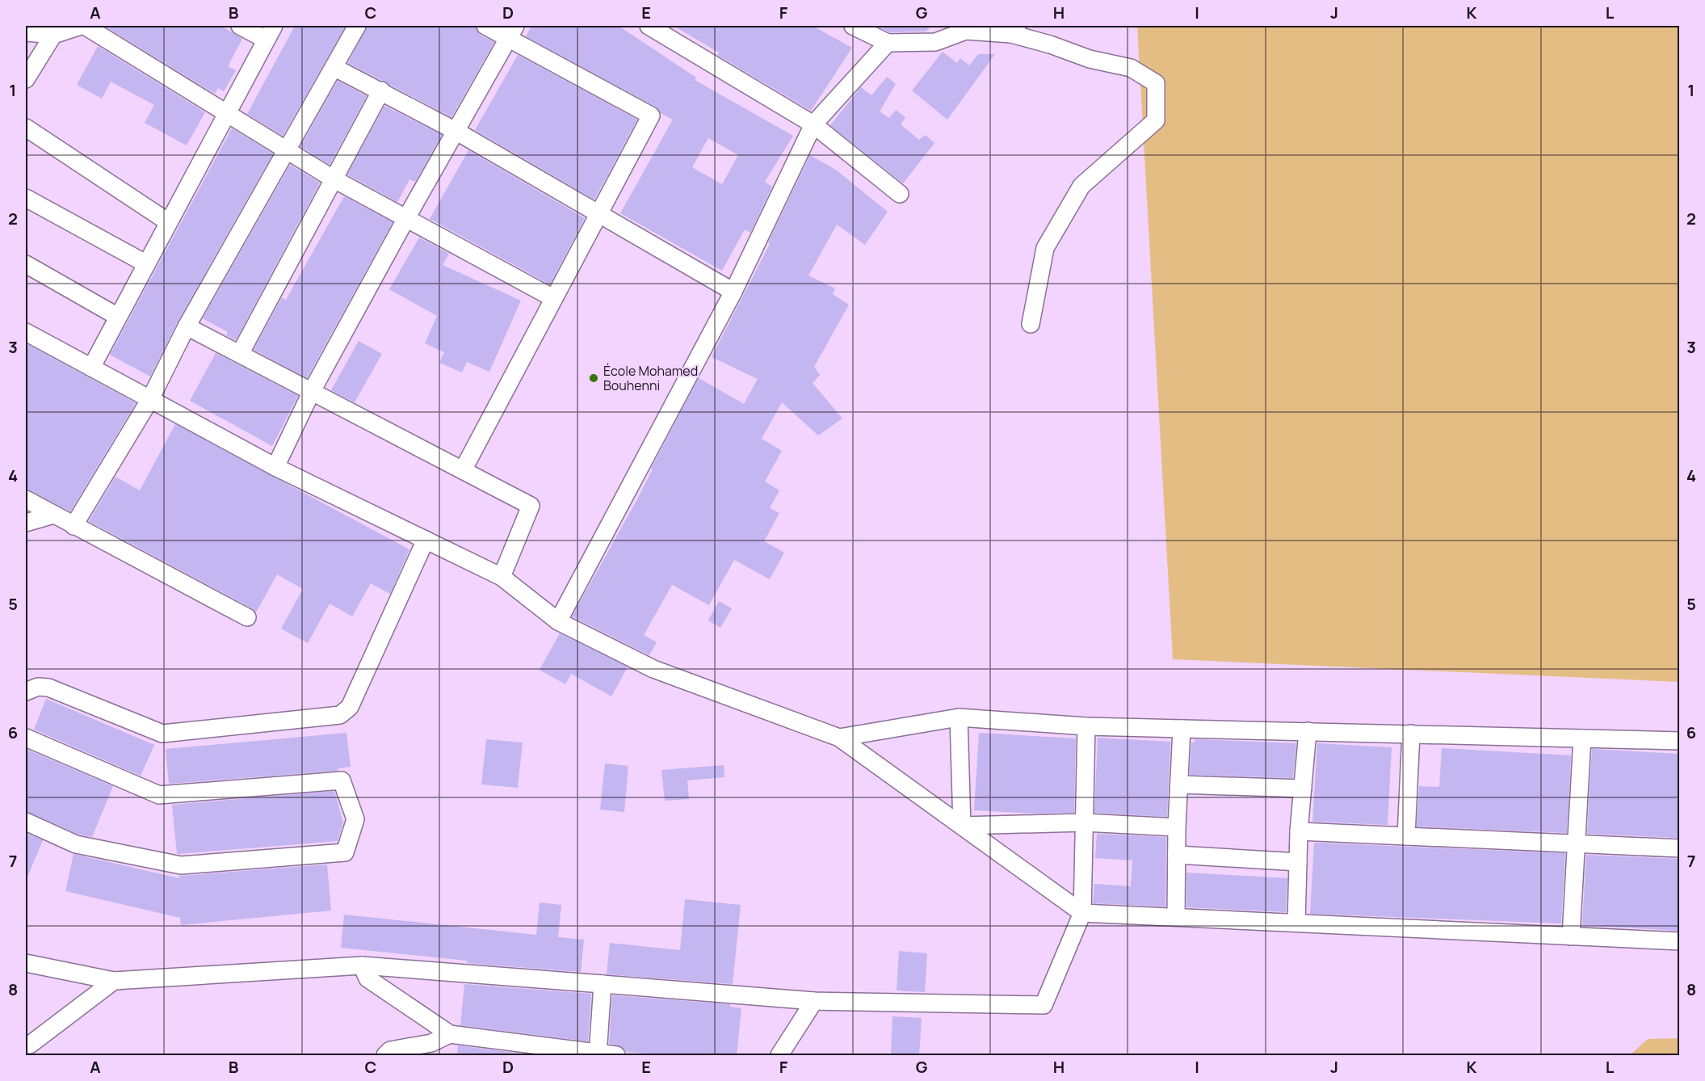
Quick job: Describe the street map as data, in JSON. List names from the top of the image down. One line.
{"places":["École Mohamed Bouhenni"],"grid":{"columns":["A","B","C","D","E","F","G","H","I","J","K","L"],"rows":["1","2","3","4","5","6","7","8"]}}
